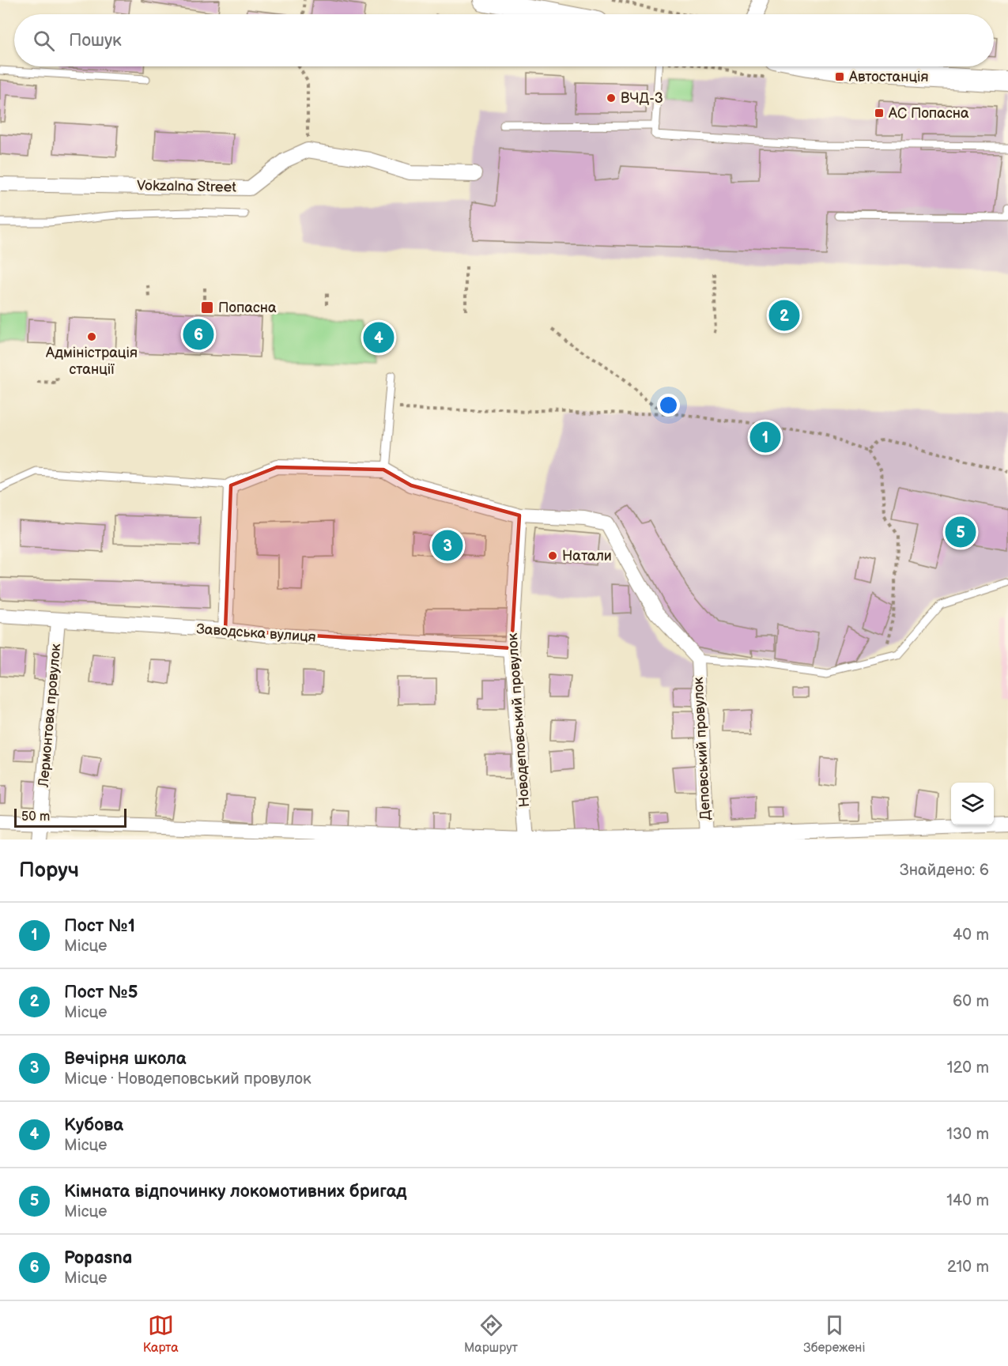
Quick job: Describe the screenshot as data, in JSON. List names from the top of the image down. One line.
{"streets":{"street":["Vokzalna Street","Заводська вулиця","Лермонтова провулок","Новодеповський провулок","Деповський провулок"]},"crossings":[["Заводська вулиця","Лермонтова провулок"],["Заводська вулиця","Новодеповський провулок"]],"places":{"transit":["Автостанція","АС Попасна","Попасна"],"other":["ВЧД-3","Адміністрація станції","Натали"]},"scale_bar":"50 m","page":{"search":"Пошук","pins":["2","6","4","1","5","3"],"scale":"50 m","heading":["Поруч","Знайдено: 6"],"list":[{"mark":"1","name":"Пост №1","note":"Місце","value":"40 m"},{"mark":"2","name":"Пост №5","note":"Місце","value":"60 m"},{"mark":"3","name":"Вечірня школа","note":"Місце · Новодеповський провулок","value":"120 m"},{"mark":"4","name":"Кубова","note":"Місце","value":"130 m"},{"mark":"5","name":"Кімната відпочинку локомотивних бригад","note":"Місце","value":"140 m"},{"mark":"6","name":"Popasna","note":"Місце","value":"210 m"}],"nav":["Карта","Маршрут","Збережені"]}}
